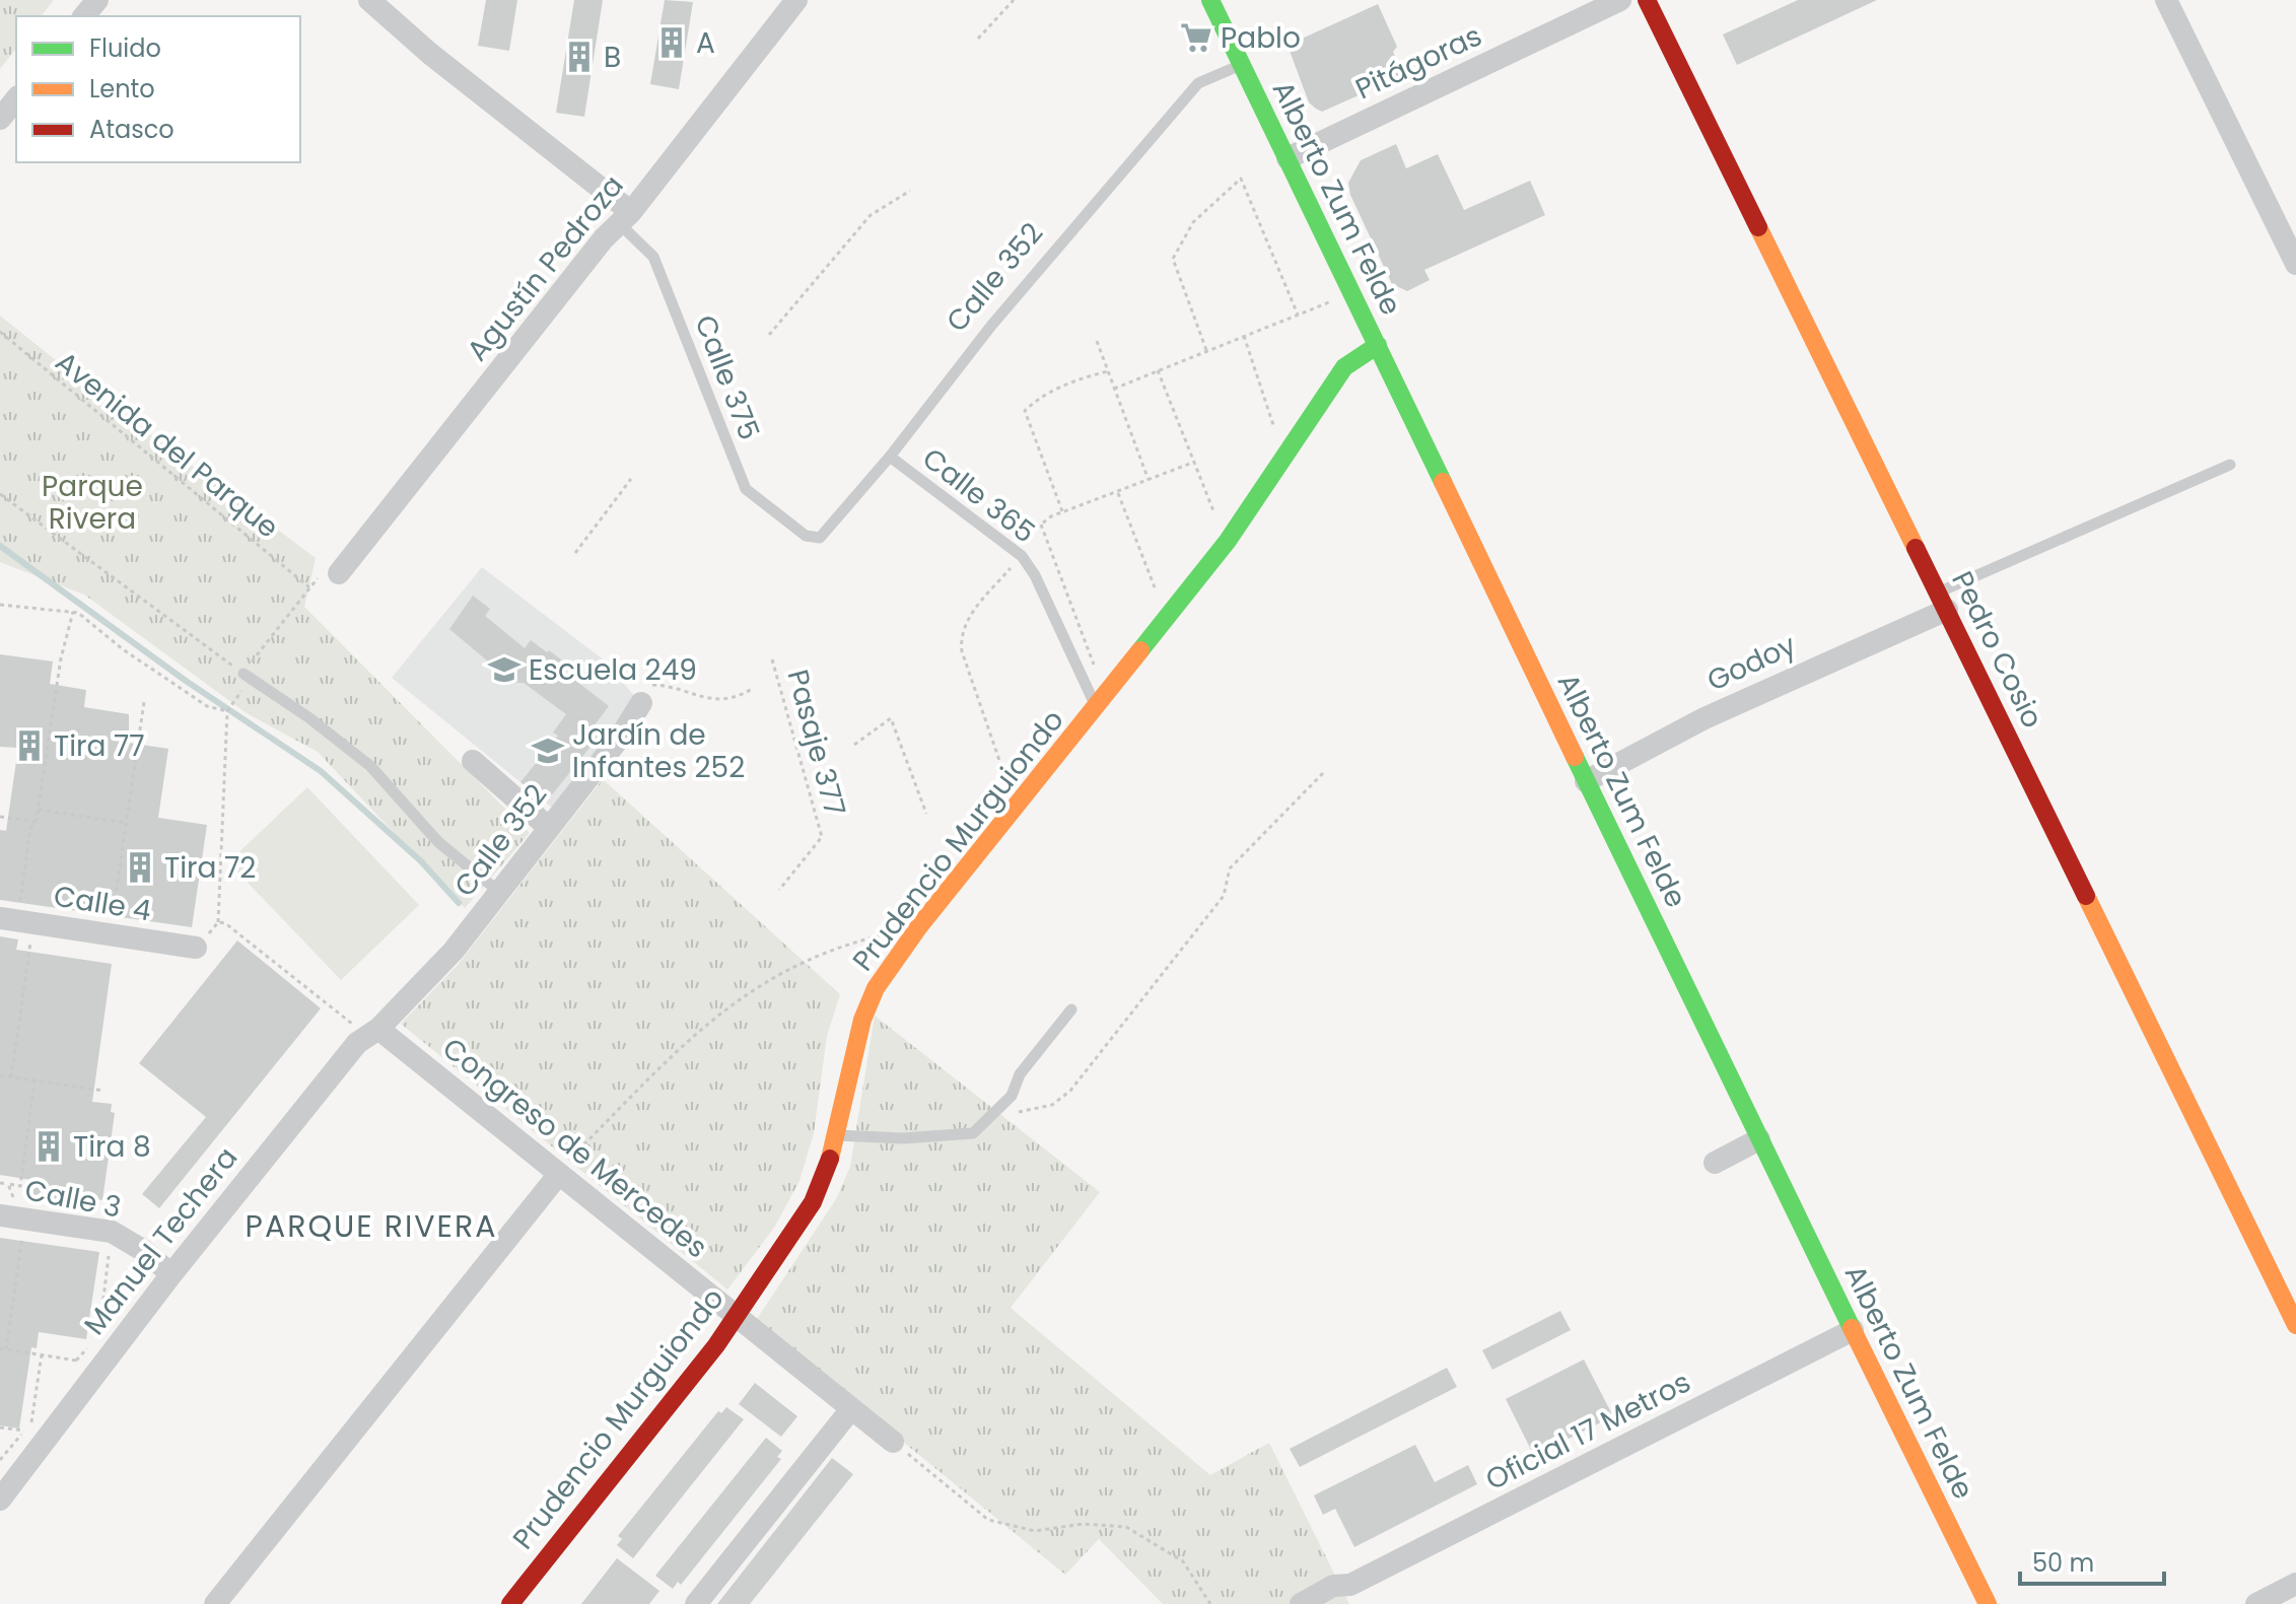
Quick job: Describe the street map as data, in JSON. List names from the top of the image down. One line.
{"streets":{"street":["Pitágoras","Alberto Zum Felde","Agustín Pedroza","Calle 352","Pedro Cosio","Godoy","Prudencio Murguiondo","Calle 4","Congreso de Mercedes","Calle 3","Manuel Techera","Oficial 17 Metros"],"lane":["Calle 375","Calle 365"],"path":["Avenida del Parque","Pasaje 377"]},"crossings":[["Pitágoras","Alberto Zum Felde"],["Alberto Zum Felde","Calle 352"],["Alberto Zum Felde","Godoy"],["Alberto Zum Felde","Prudencio Murguiondo"],["Alberto Zum Felde","Oficial 17 Metros"],["Agustín Pedroza","Calle 375"],["Calle 352","Calle 375"],["Calle 352","Calle 365"],["Calle 352","Congreso de Mercedes"],["Calle 352","Manuel Techera"],["Calle 365","Prudencio Murguiondo"],["Pedro Cosio","Godoy"],["Prudencio Murguiondo","Congreso de Mercedes"],["Congreso de Mercedes","Manuel Techera"],["Calle 3","Manuel Techera"]],"districts":["PARQUE RIVERA"],"parks":["Parque Rivera"],"places":{"supermarket":["Pablo"],"building":["A","B","Tira 77","Tira 72","Tira 8"],"school or university":["Escuela 249","Jardín de Infantes 252"]},"legend":["Fluido","Lento","Atasco"],"scale_bar":"50 m"}
